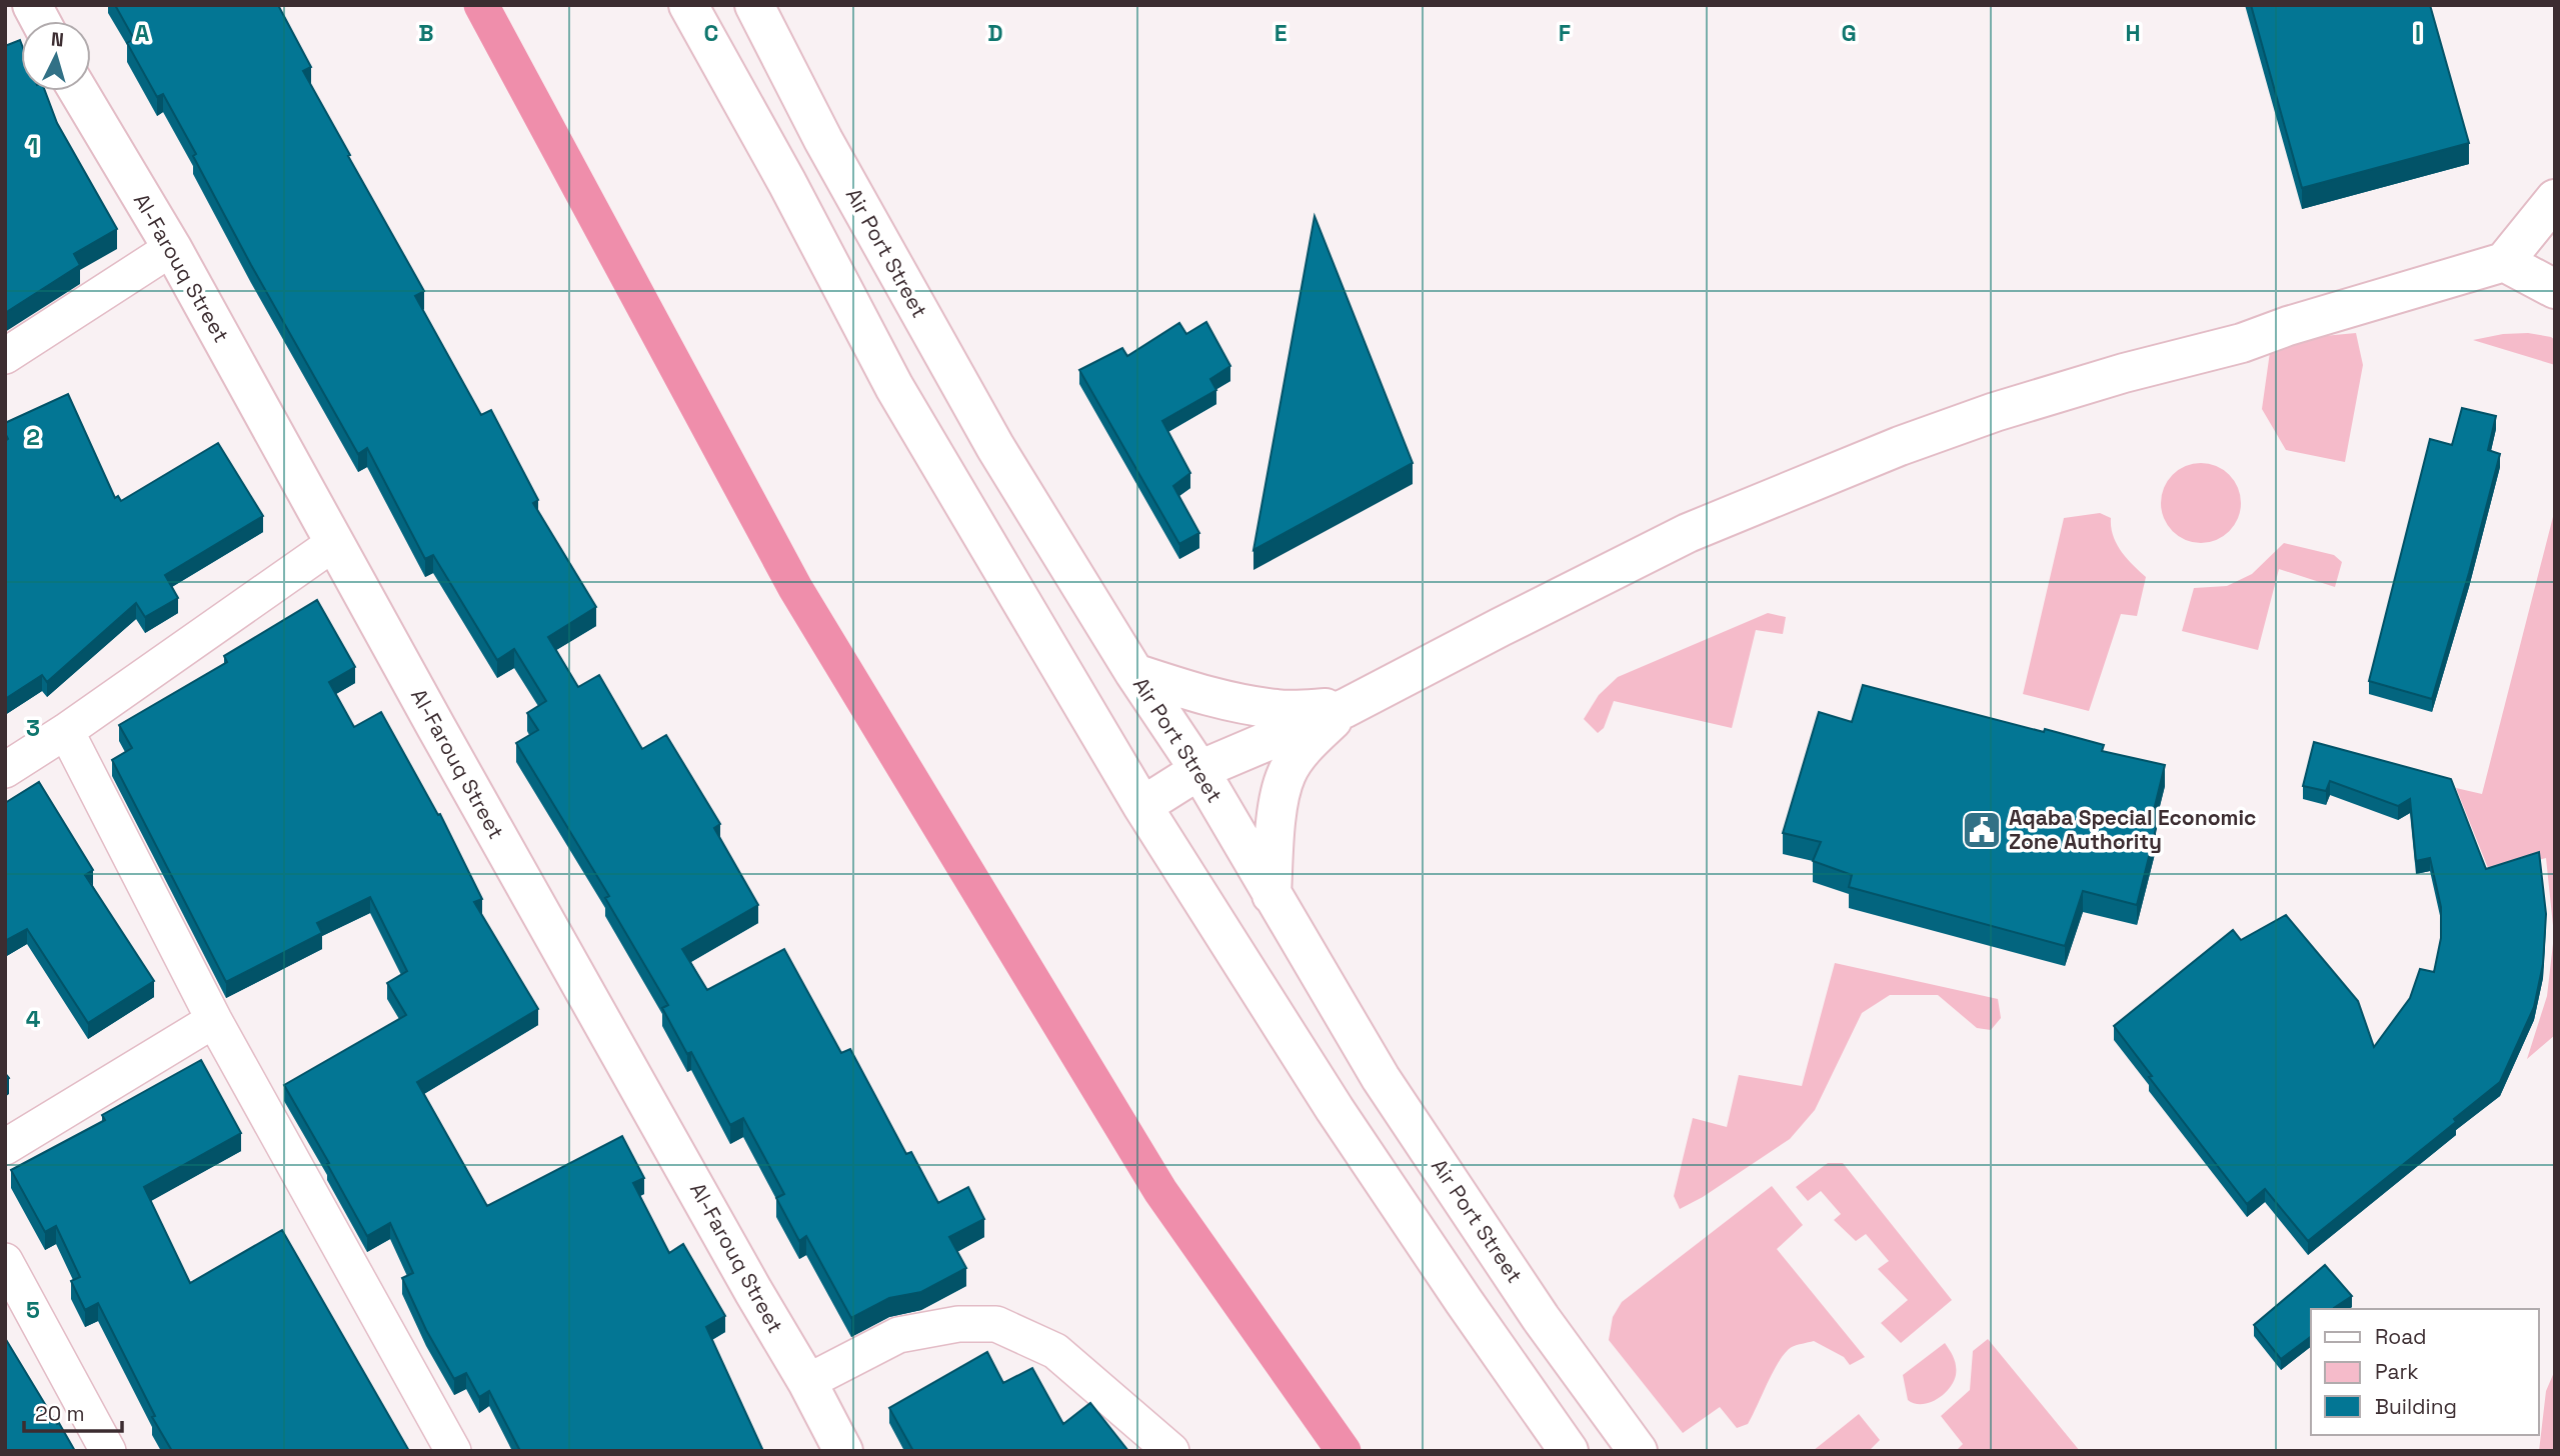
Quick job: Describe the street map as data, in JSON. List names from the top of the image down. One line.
{"streets":{"main road":["Air Port Street","Al-Farouq Street"]},"places":{"public building":["Aqaba Special Economic Zone Authority"]},"legend":["Road","Park","Building"],"scale_bar":"20 m","north":"top","grid":{"columns":["A","B","C","D","E","F","G","H","I"],"rows":["1","2","3","4","5"]}}
